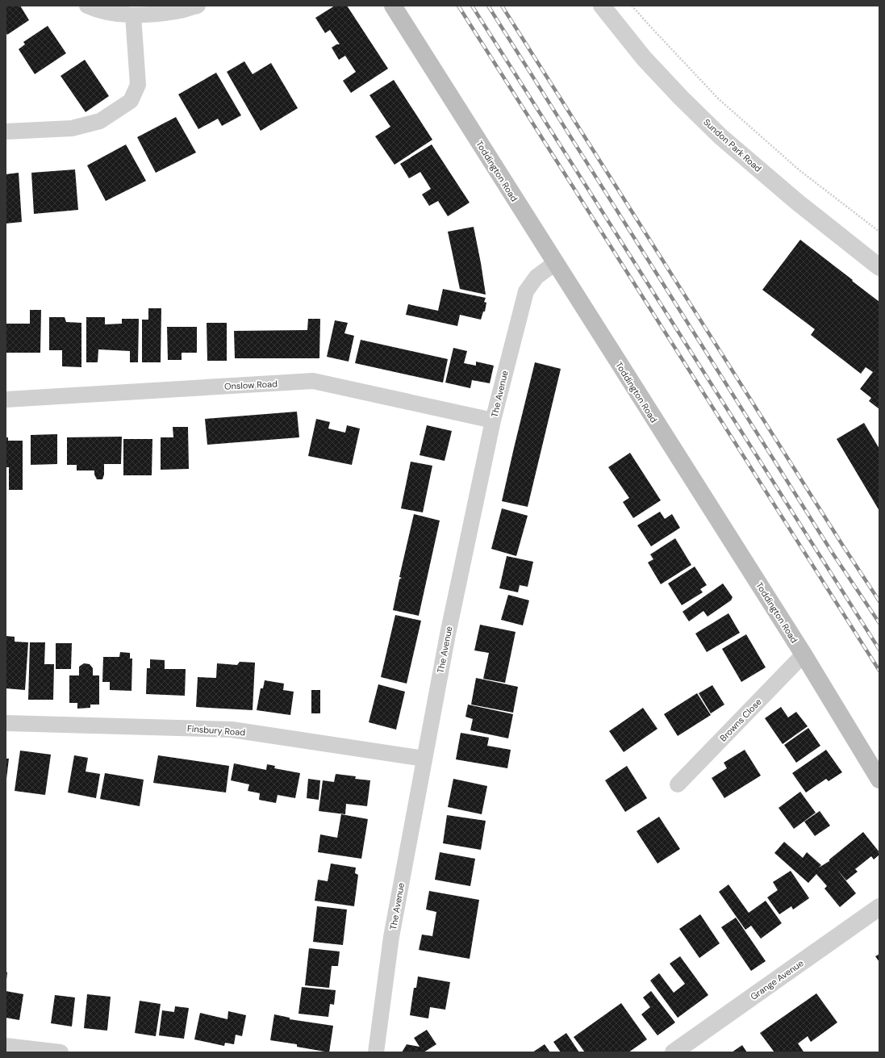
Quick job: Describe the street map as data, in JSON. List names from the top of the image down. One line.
{"streets":{"main road":["Toddington Road"],"street":["Sundon Park Road","Onslow Road","The Avenue","Browns Close","Finsbury Road","Grange Avenue"]},"crossings":[["Toddington Road","The Avenue"],["Toddington Road","Browns Close"],["Onslow Road","The Avenue"],["The Avenue","Finsbury Road"]]}
